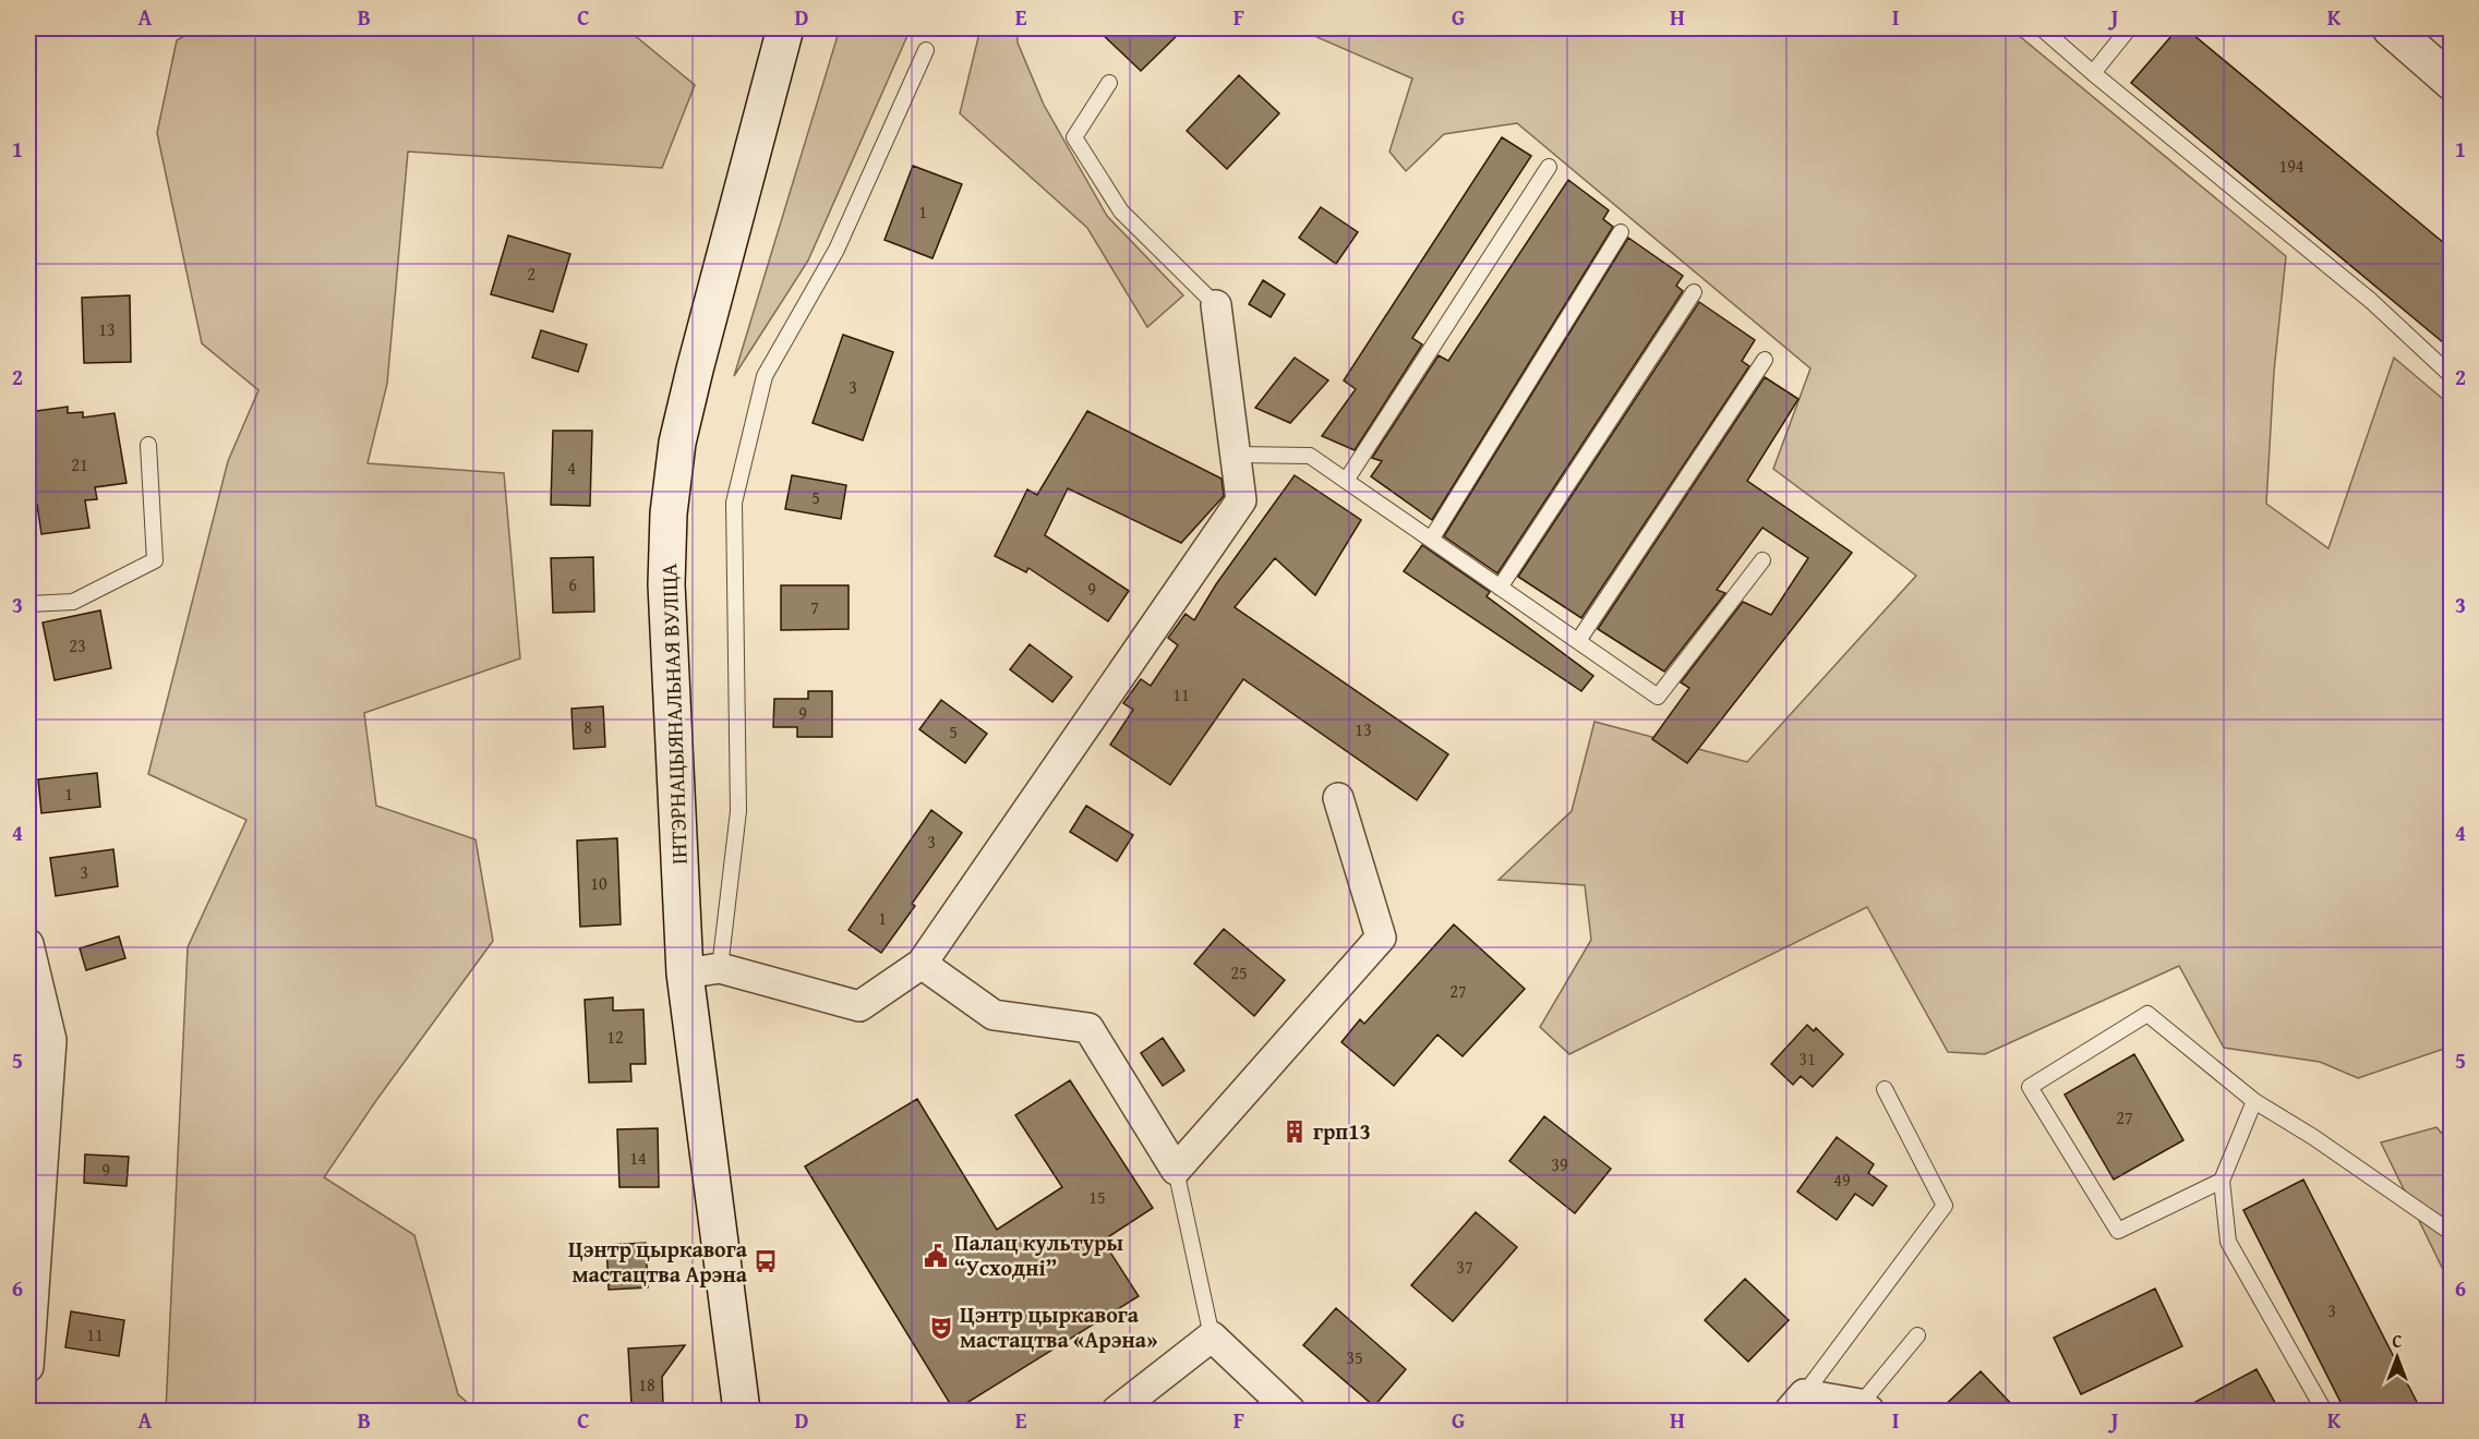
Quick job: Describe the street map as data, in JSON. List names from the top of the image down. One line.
{"streets":{"main road":["ІНТЭРНАЦЫЯНАЛЬНАЯ ВУЛІЦА"]},"places":{"building":["грп13"],"public building":["Палац культуры “Усходні”"],"bus stop":["Цэнтр цыркавога мастацтва Арэна"],"theatre":["Цэнтр цыркавога мастацтва «Арэна»"]},"house_numbers":["194","1","2","13","3","21","4","5","6","9","7","23","11","9","8","13","5","1","3","3","10","1","25","27","12","31","27","14","39","9","49","15","37","3","11","35","18"],"north":"top","grid":{"columns":["A","B","C","D","E","F","G","H","I","J","K"],"rows":["1","2","3","4","5","6"]}}
